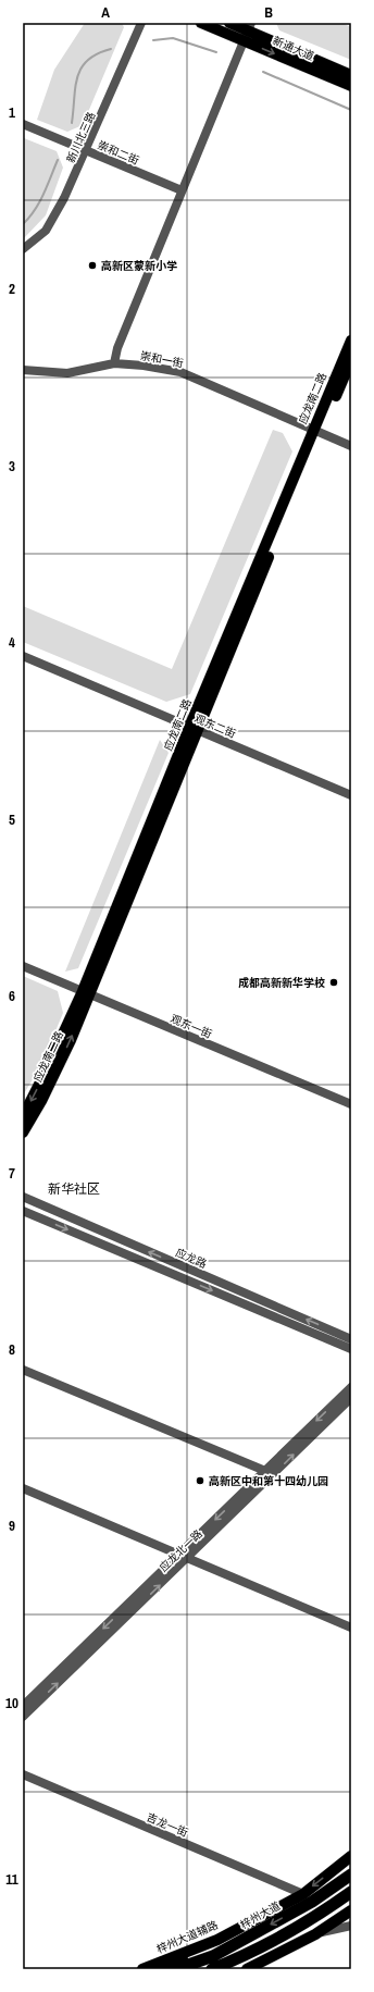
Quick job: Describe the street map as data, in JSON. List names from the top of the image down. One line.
{"streets":{"highway":["梓州大道"],"main road":["新通大道","应龙南二路","梓州大道辅路"],"street":["新川北三路","崇和二街","崇和一街","观东二街","观东一街","应龙路","应龙北一路","吉龙一街"]},"crossings":[["新川北三路","崇和二街"],["崇和一街","应龙南二路"],["应龙南二路","观东二街"],["应龙南二路","观东一街"],["吉龙一街","梓州大道辅路"]],"districts":["新华社区"],"places":["高新区蒙新小学","成都高新新华学校","高新区中和第十四幼儿园"],"grid":{"columns":["A","B"],"rows":["1","2","3","4","5","6","7","8","9","10","11"]}}
